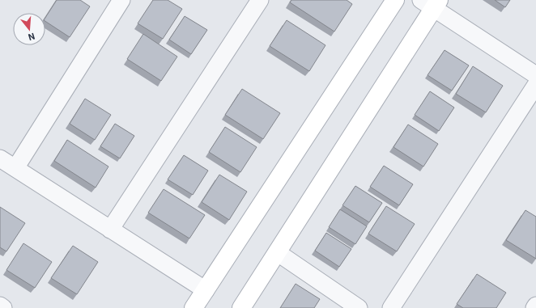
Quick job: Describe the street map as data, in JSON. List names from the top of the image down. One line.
{"north":"bottom"}
